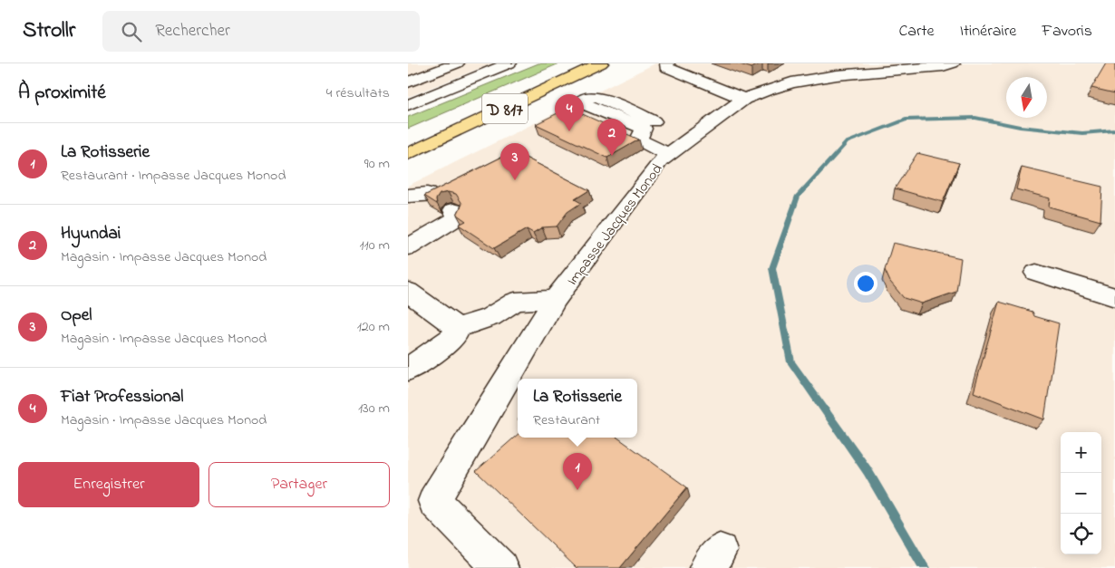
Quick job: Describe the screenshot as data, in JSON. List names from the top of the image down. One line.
{"streets":{"main road":["D 817"],"street":["Impasse Jacques Monod"]},"north":"bottom","page":{"header":"Strollr","search":"Rechercher","nav":["Carte","Itinéraire","Favoris"],"heading":["À proximité","4 résultats"],"pins":["4","2","3","1"],"list":[{"mark":"1","name":"La Rotisserie","note":"Restaurant · Impasse Jacques Monod","value":"90 m"},{"mark":"2","name":"Hyundai","note":"Magasin · Impasse Jacques Monod","value":"110 m"},{"mark":"3","name":"Opel","note":"Magasin · Impasse Jacques Monod","value":"120 m"},{"mark":"4","name":"Fiat Professional","note":"Magasin · Impasse Jacques Monod","value":"130 m"}],"popup":["La Rotisserie","Restaurant"],"map_buttons":["+","−"],"buttons":["Enregistrer","Partager"]}}
